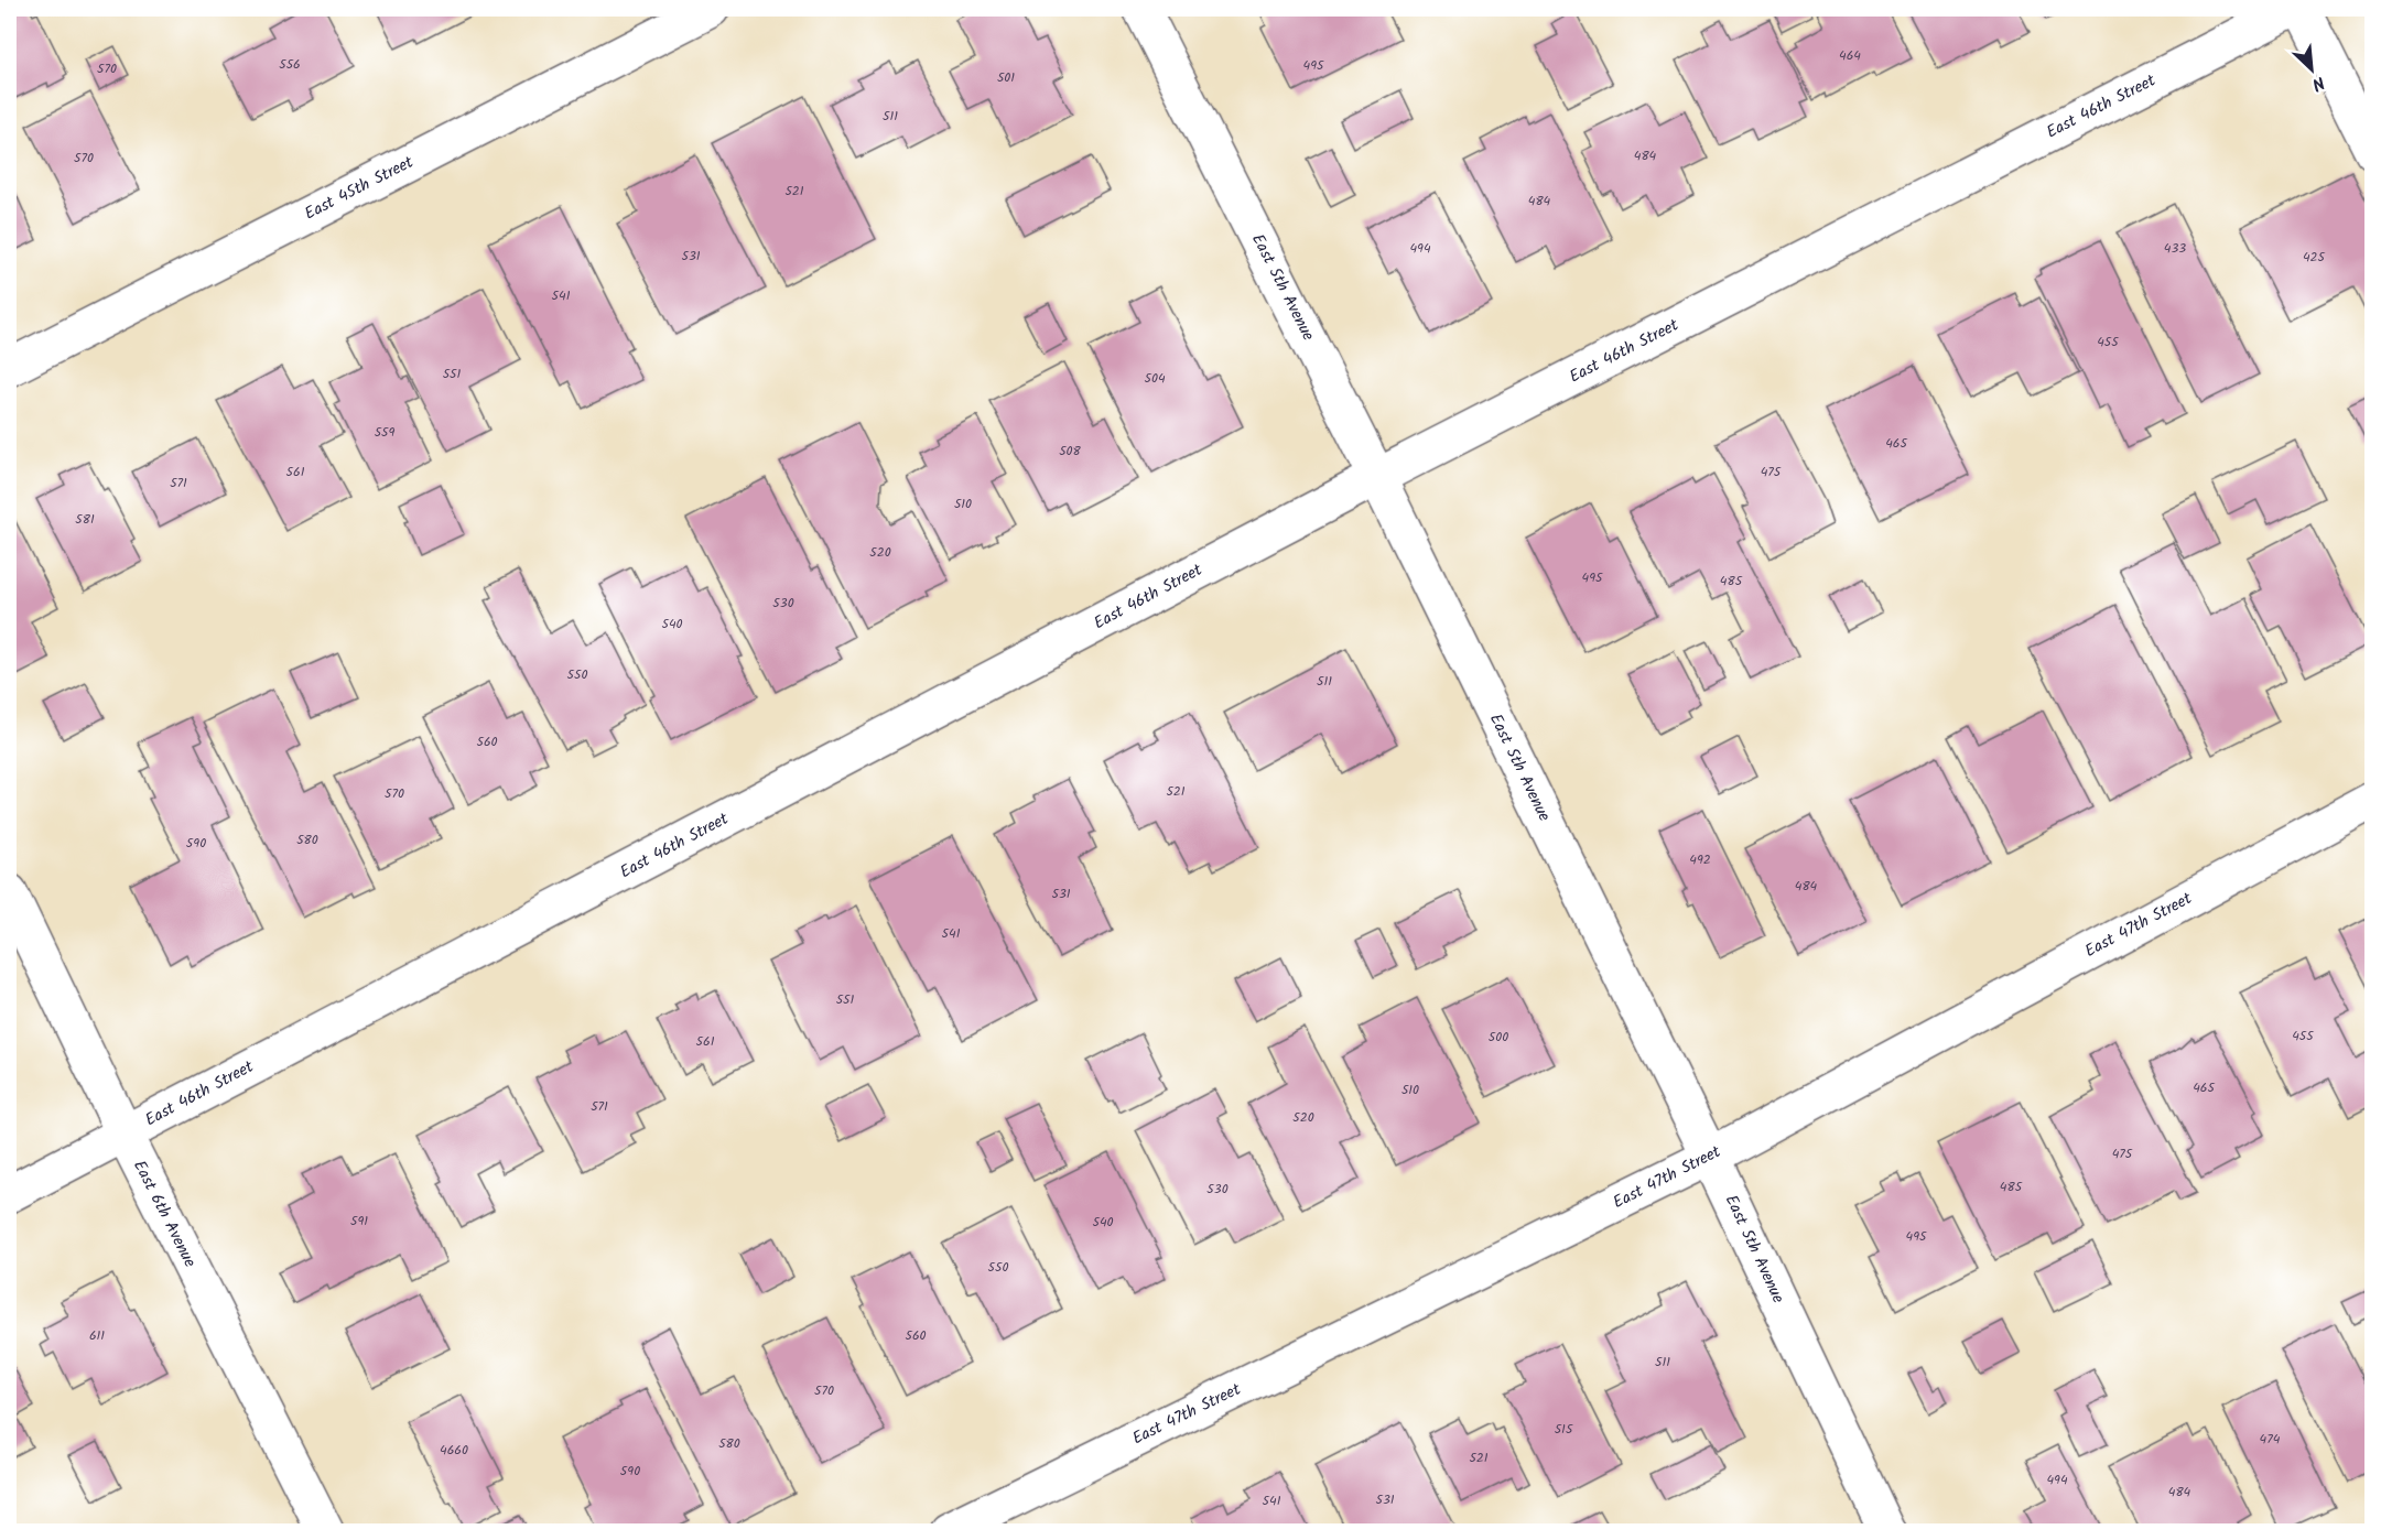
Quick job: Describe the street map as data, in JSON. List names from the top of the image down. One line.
{"streets":{"street":["East 46th Street","East 45th Street","East 5th Avenue","East 47th Street","East 6th Avenue"]},"crossings":[["East 46th Street","East 5th Avenue"],["East 46th Street","East 6th Avenue"],["East 5th Avenue","East 47th Street"]],"house_numbers":["464","556","495","570","501","511","484","570","521","484","494","433","531","425","541","455","551","504","559","465","508","561","475","571","510","581","520","495","485","530","540","550","511","560","521","570","580","590","492","484","531","541","551","455","500","561","465","510","571","520","475","485","530","591","540","495","550","611","560","511","570","515","474","580","4660","521","590","494","484","531","541"],"north":"bottom right"}
